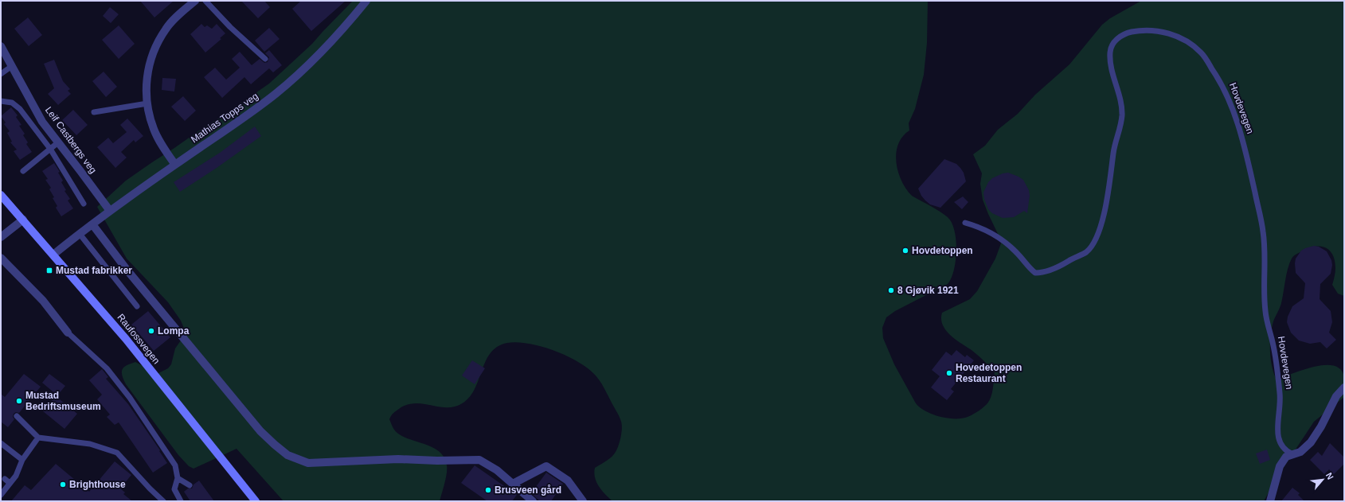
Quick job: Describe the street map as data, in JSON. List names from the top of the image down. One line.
{"streets":{"main road":["Raufossvegen"],"street":["Mathias Topps veg","Leif Castbergs veg"],"lane":["Hovdevegen"]},"crossings":[["Mathias Topps veg","Leif Castbergs veg"],["Mathias Topps veg","Raufossvegen"]],"places":{"other":["Hovdetoppen","8 Gjøvik 1921","Lompa","Hovedetoppen Restaurant","Mustad Bedriftsmuseum","Brighthouse","Brusveen gård"],"transit":["Mustad fabrikker"]},"north":"top right"}
